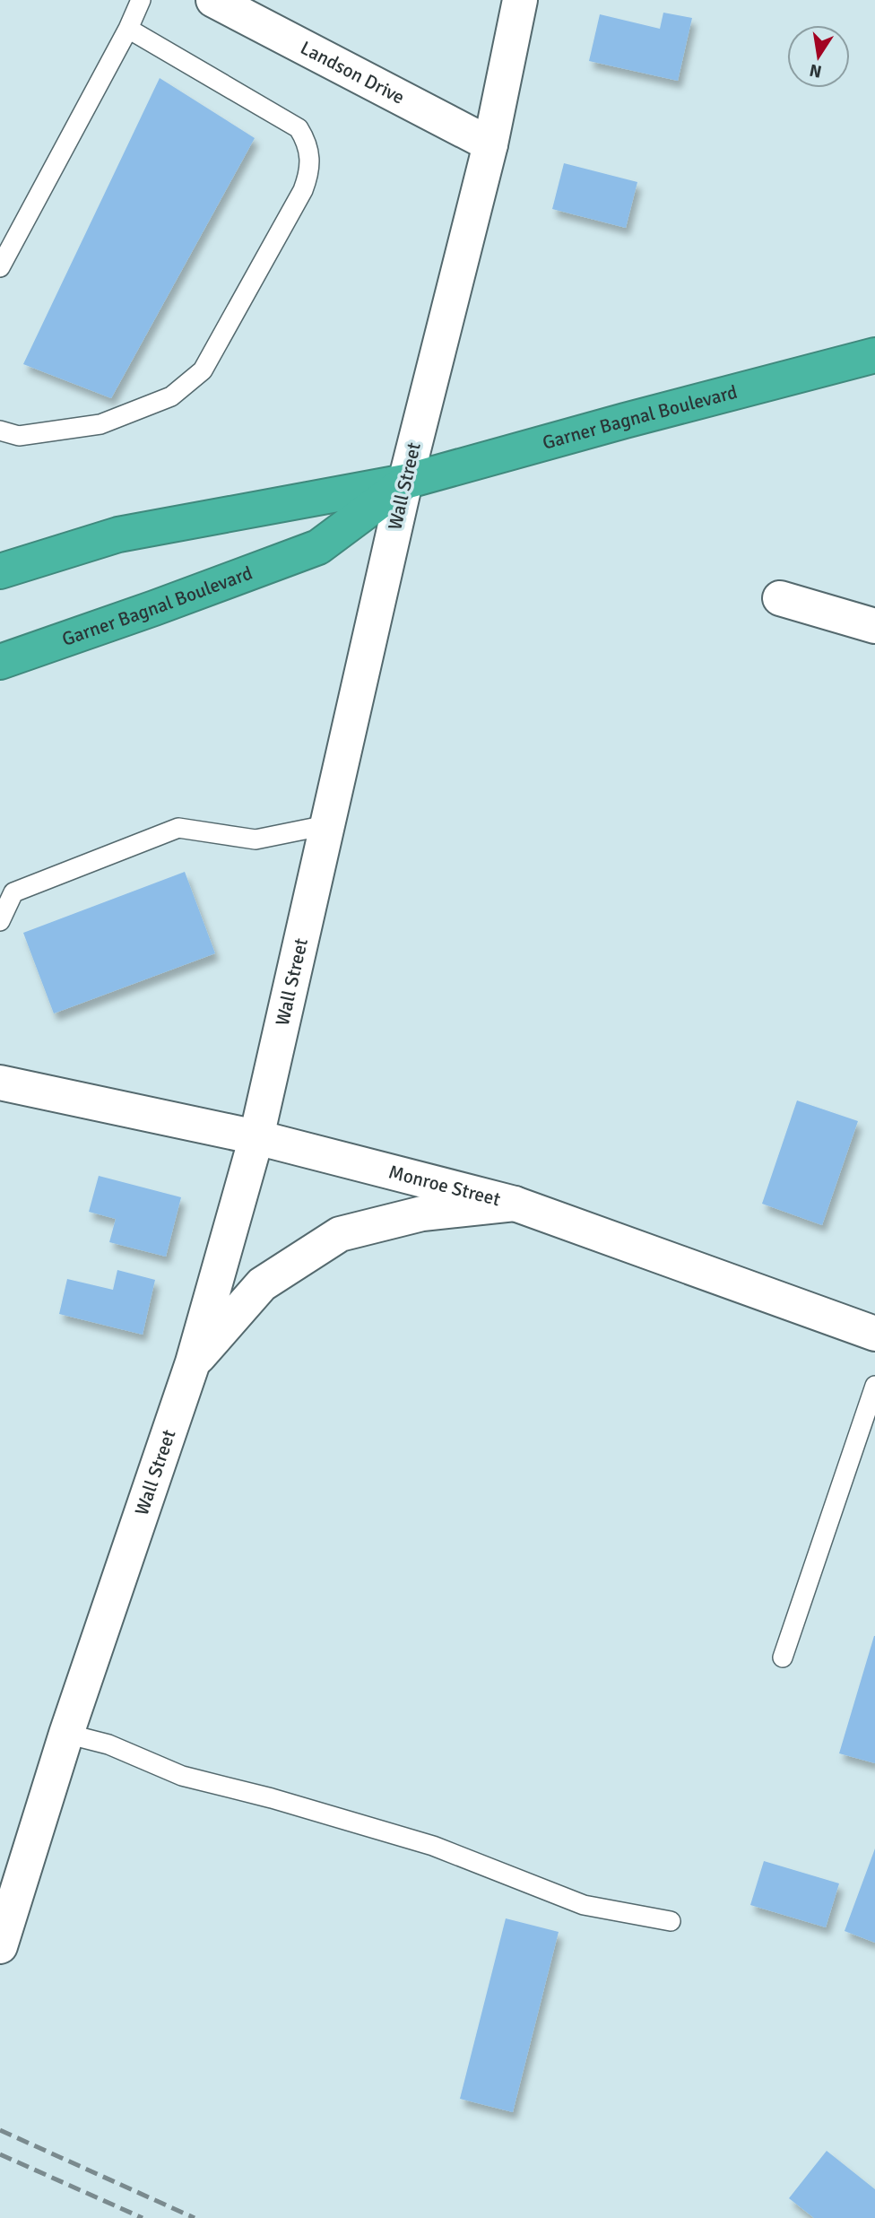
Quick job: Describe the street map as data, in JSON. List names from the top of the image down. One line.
{"streets":{"highway":["Garner Bagnal Boulevard"],"street":["Landson Drive","Wall Street","Monroe Street"]},"crossings":[["Landson Drive","Wall Street"],["Garner Bagnal Boulevard","Wall Street"],["Wall Street","Monroe Street"]],"north":"bottom"}
